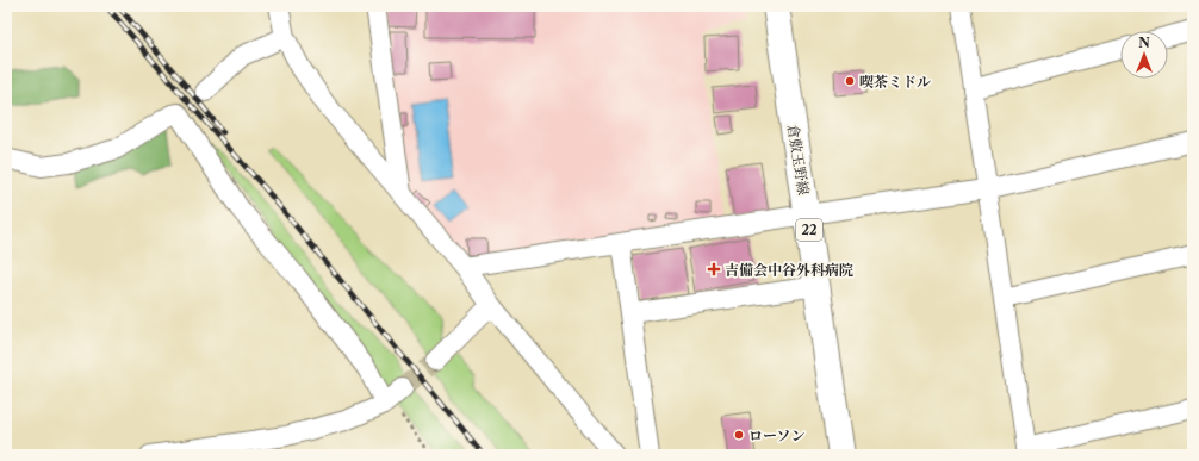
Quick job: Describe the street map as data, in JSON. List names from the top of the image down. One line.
{"streets":{"main road":["倉敷玉野線","22"]},"places":{"other":["喫茶ミドル","ローソン"],"health":["吉備会中谷外科病院"]},"north":"top"}
